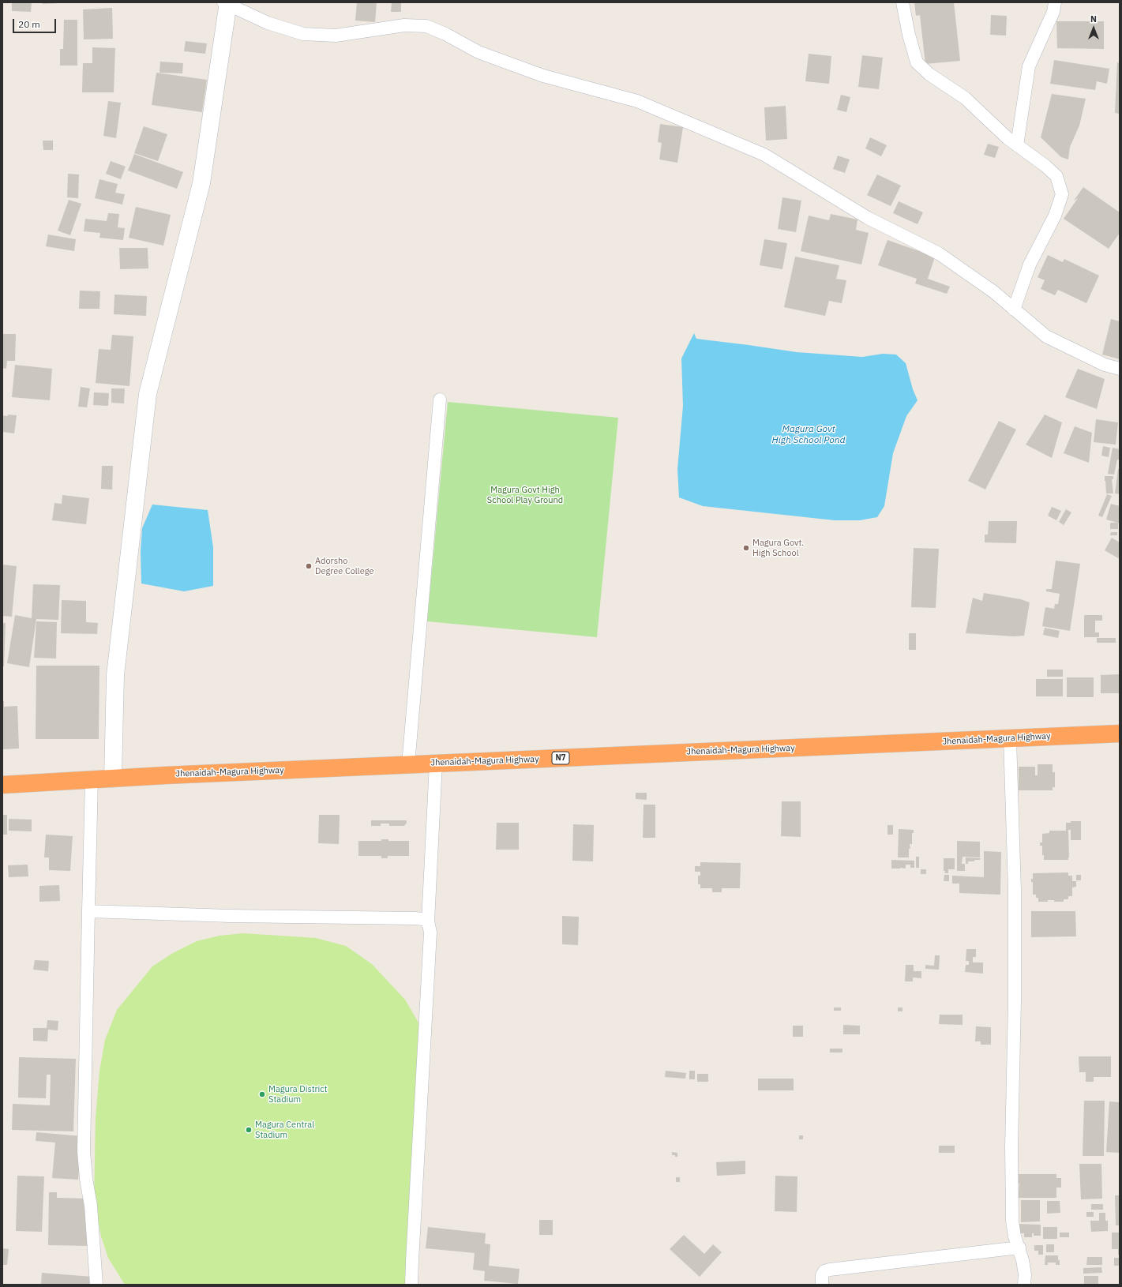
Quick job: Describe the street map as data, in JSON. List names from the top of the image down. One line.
{"streets":{"highway":["Jhenaidah-Magura Highway","N7"]},"water":["Magura Govt High School Pond"],"parks":["Magura Govt High School Play Ground"],"places":["Magura Govt. High School","Adorsho Degree College","Magura District Stadium","Magura Central Stadium"],"scale_bar":"20 m","north":"top"}
